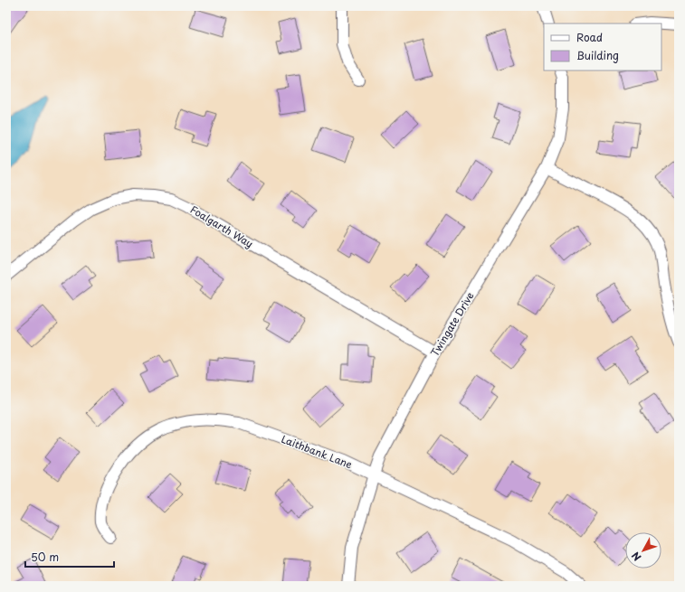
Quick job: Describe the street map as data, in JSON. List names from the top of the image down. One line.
{"streets":{"street":["Foalgarth Way","Twingate Drive","Laithbank Lane"]},"crossings":[["Foalgarth Way","Twingate Drive"],["Twingate Drive","Laithbank Lane"]],"legend":["Road","Building"],"scale_bar":"50 m","north":"bottom left"}
